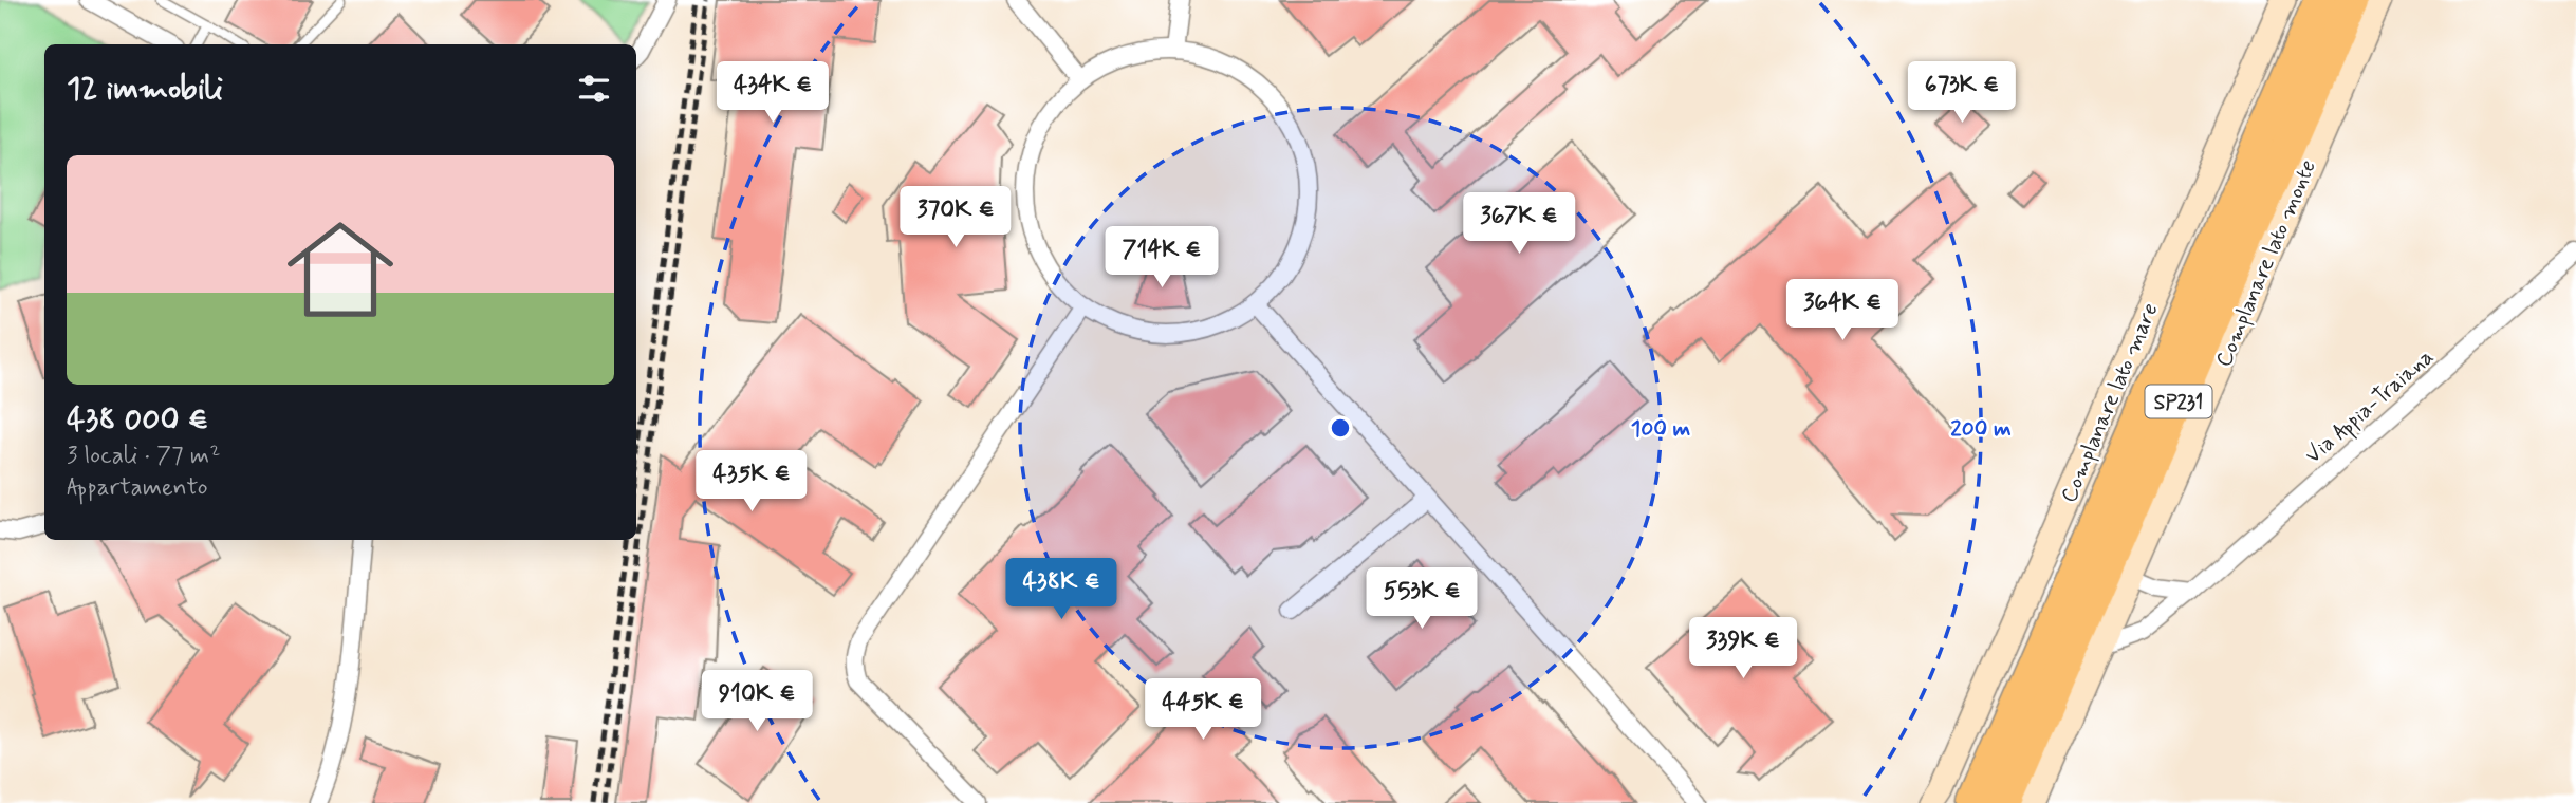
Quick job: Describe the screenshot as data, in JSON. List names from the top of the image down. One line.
{"streets":{"highway":["SP231"],"street":["Complanare lato monte","Complanare lato mare","Via Appia-Traiana"]},"crossings":[["Complanare lato monte","Via Appia-Traiana"]],"page":{"heading":"12 immobili","price":["434K €","673K €","370K €","367K €","714K €","364K €","435K €","438K €","553K €","339K €","910K €","445K €"],"list":[{"name":"438 000 €","note":"3 locali · 77 m² · Appartamento"}]},"rings":["100 m","200 m"]}
